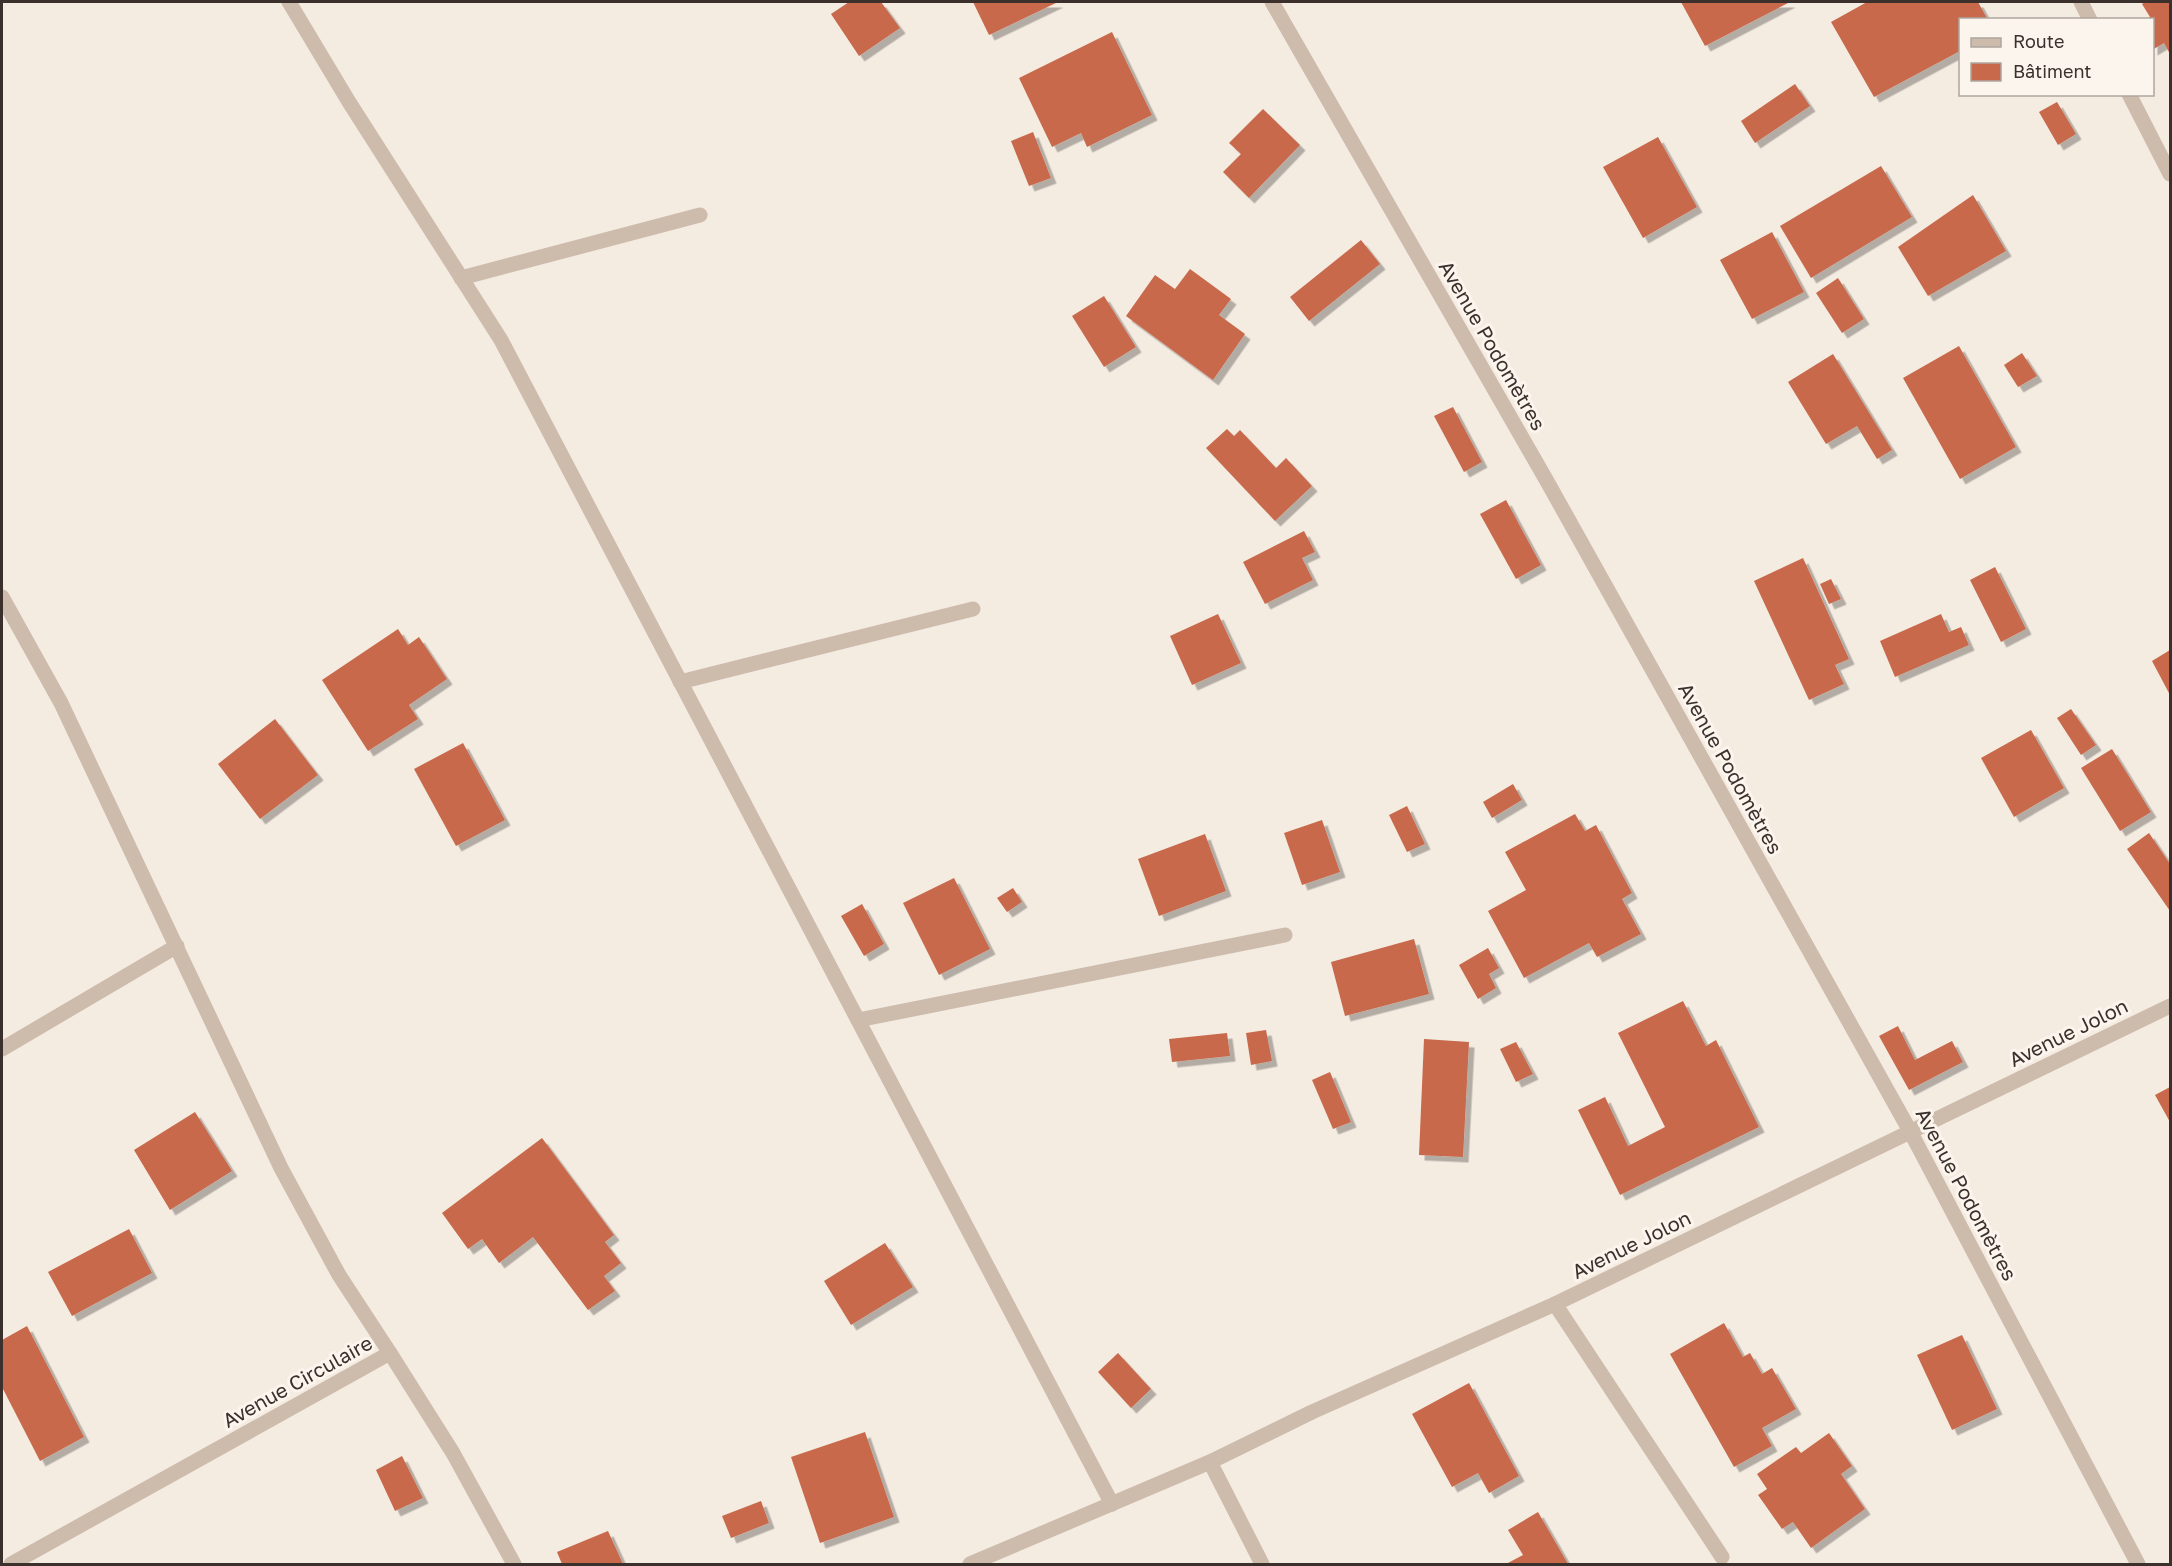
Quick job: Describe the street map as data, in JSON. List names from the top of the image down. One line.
{"streets":{"street":["Avenue Podomètres","Avenue Jolon","Avenue Circulaire"]},"crossings":[["Avenue Podomètres","Avenue Jolon"]],"legend":["Route","Bâtiment"]}
